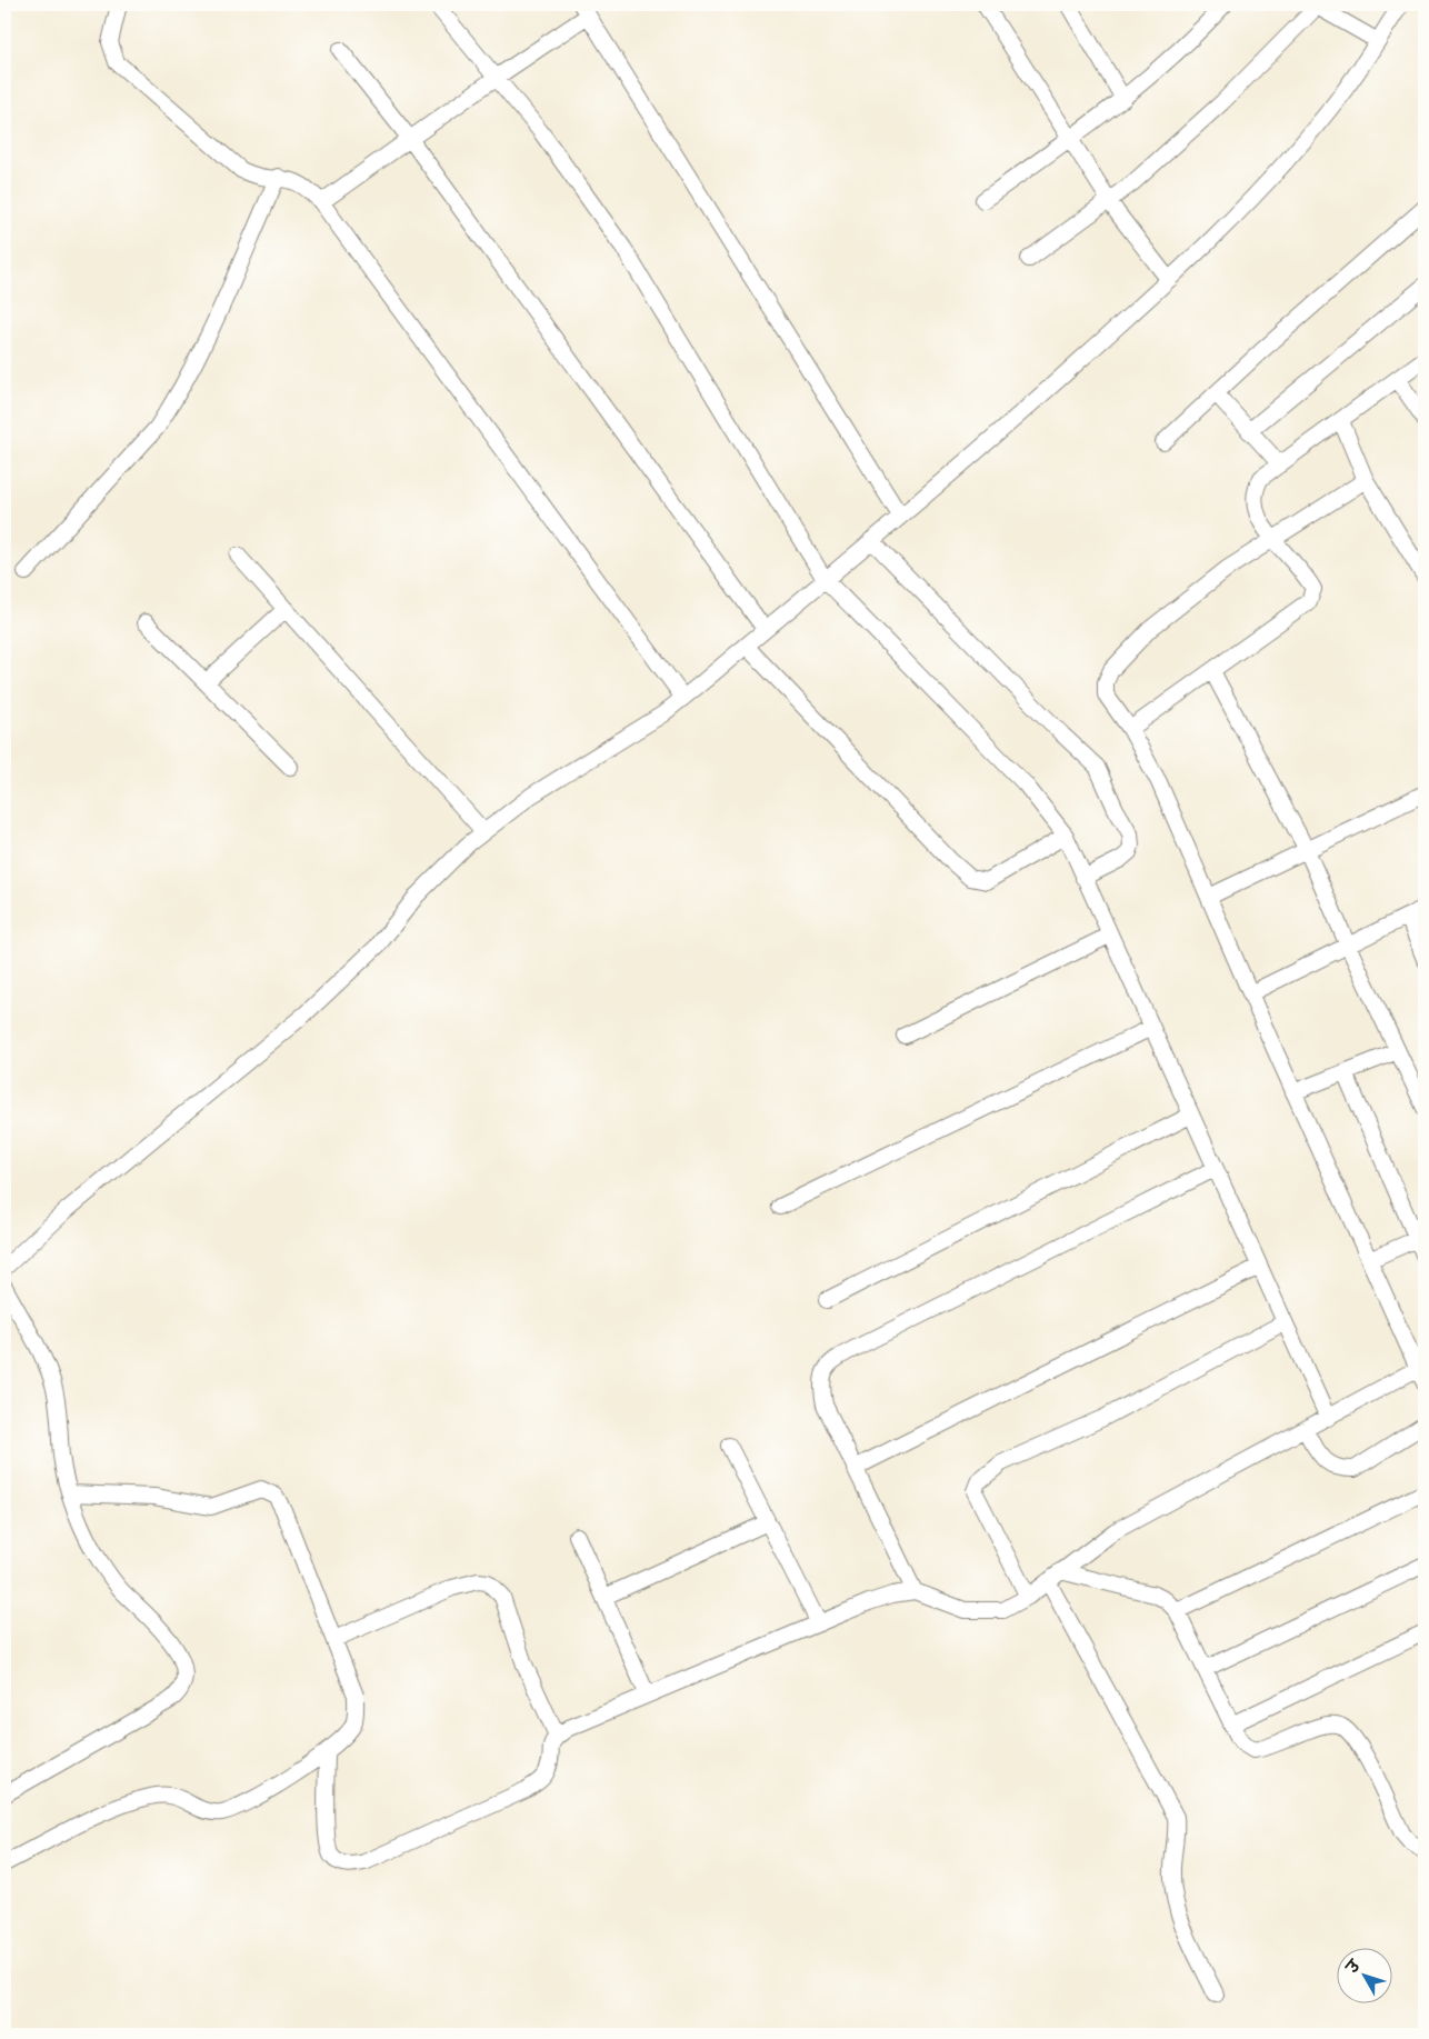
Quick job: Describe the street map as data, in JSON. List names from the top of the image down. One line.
{"north":"top left"}
